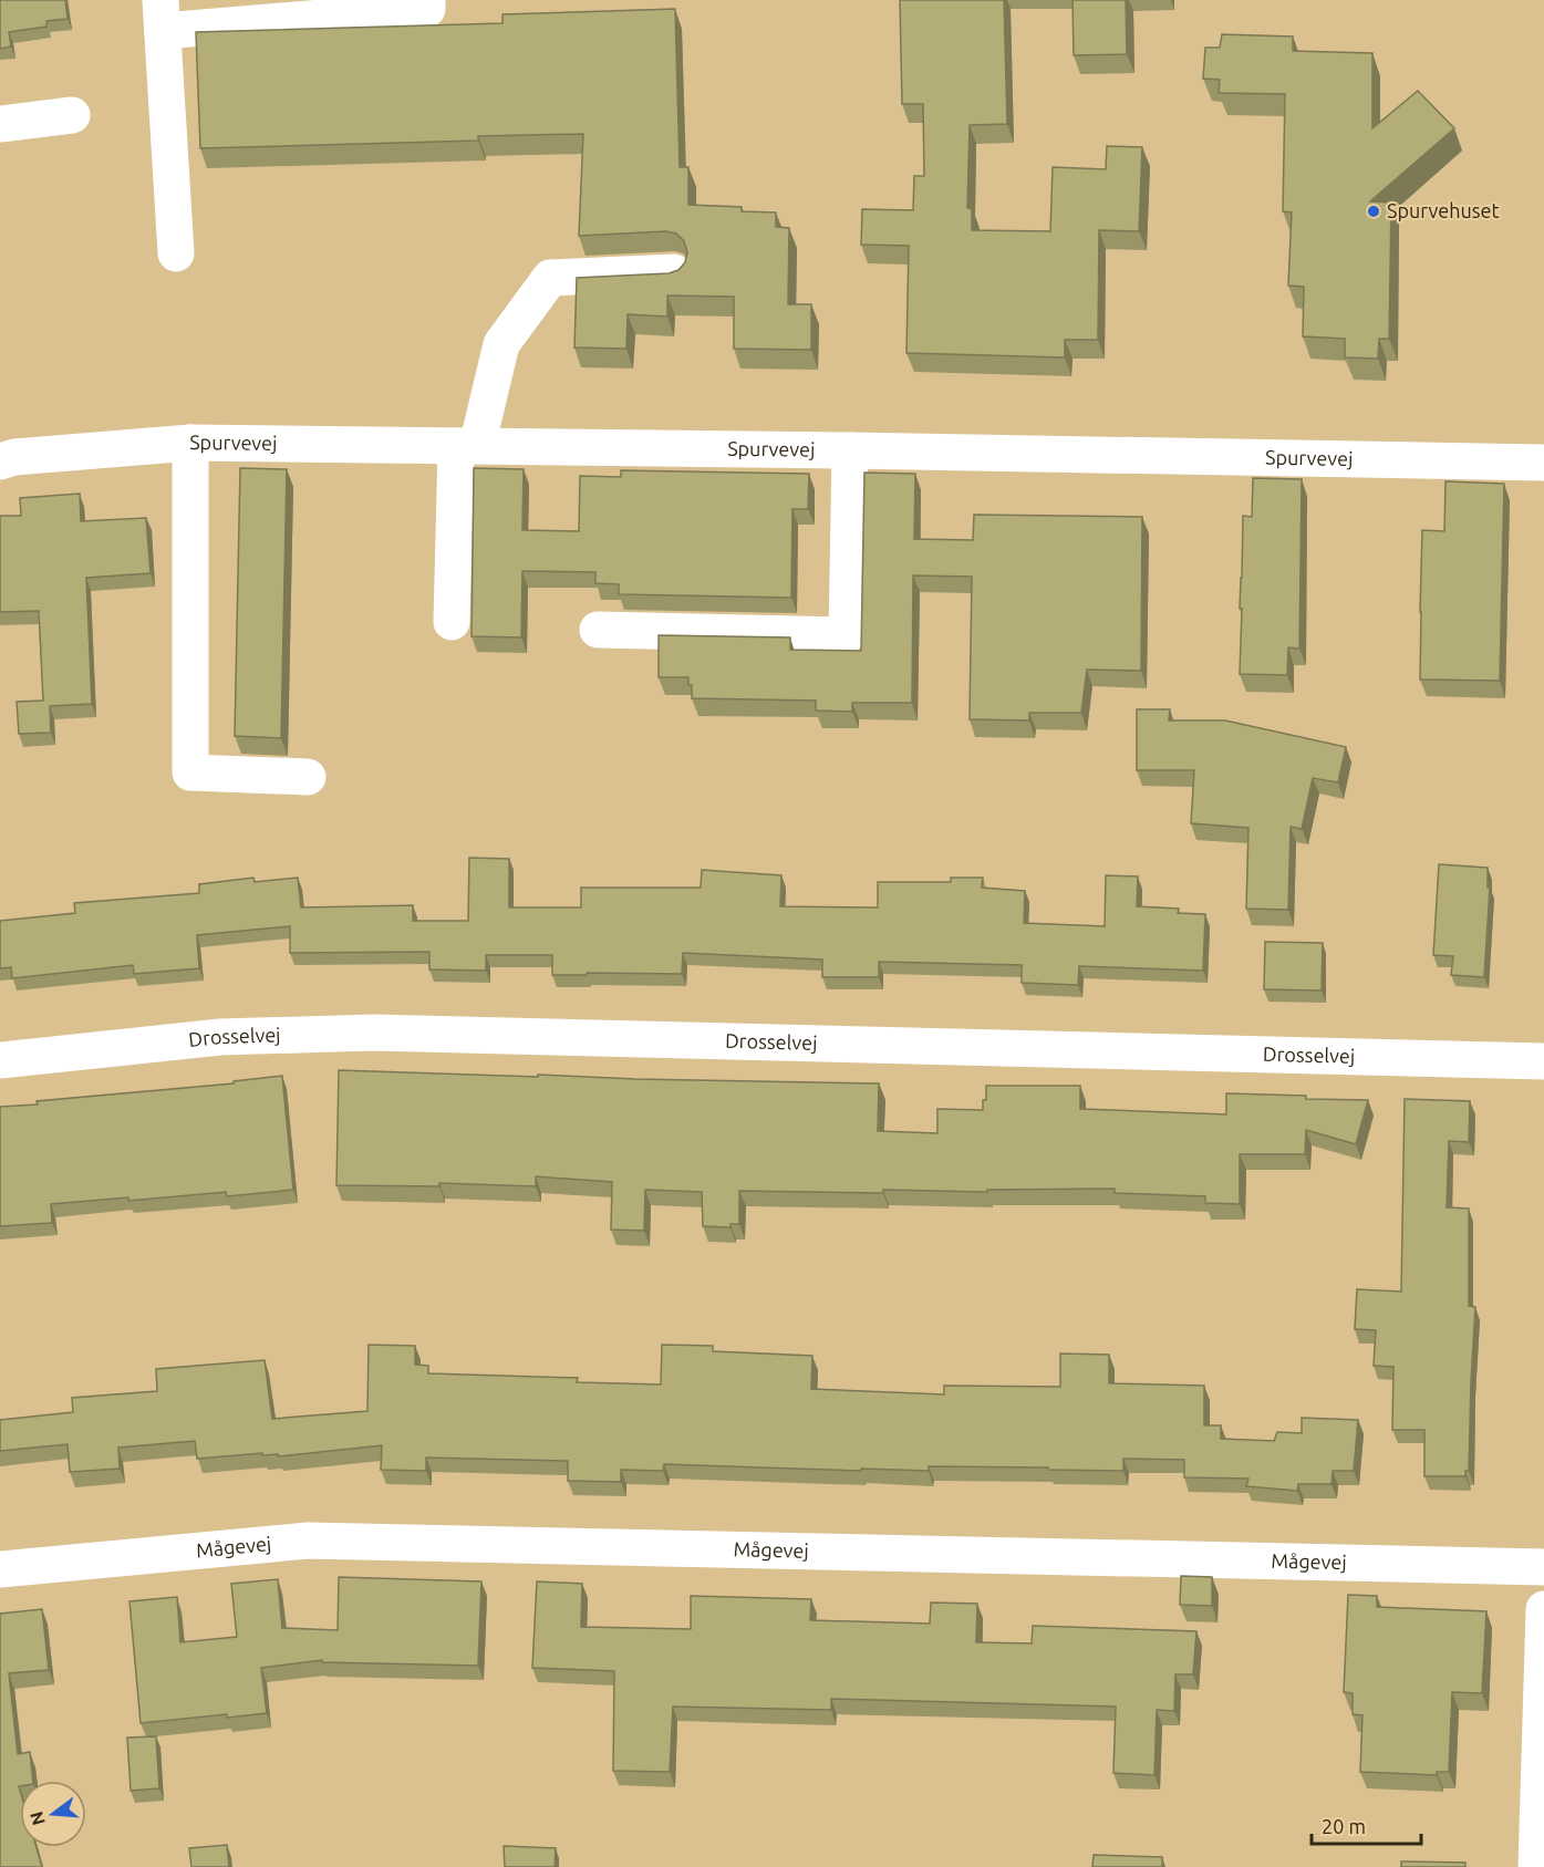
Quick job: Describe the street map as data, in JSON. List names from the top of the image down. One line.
{"streets":{"street":["Spurvevej","Drosselvej","Mågevej"]},"places":["Spurvehuset"],"scale_bar":"20 m","north":"left"}
